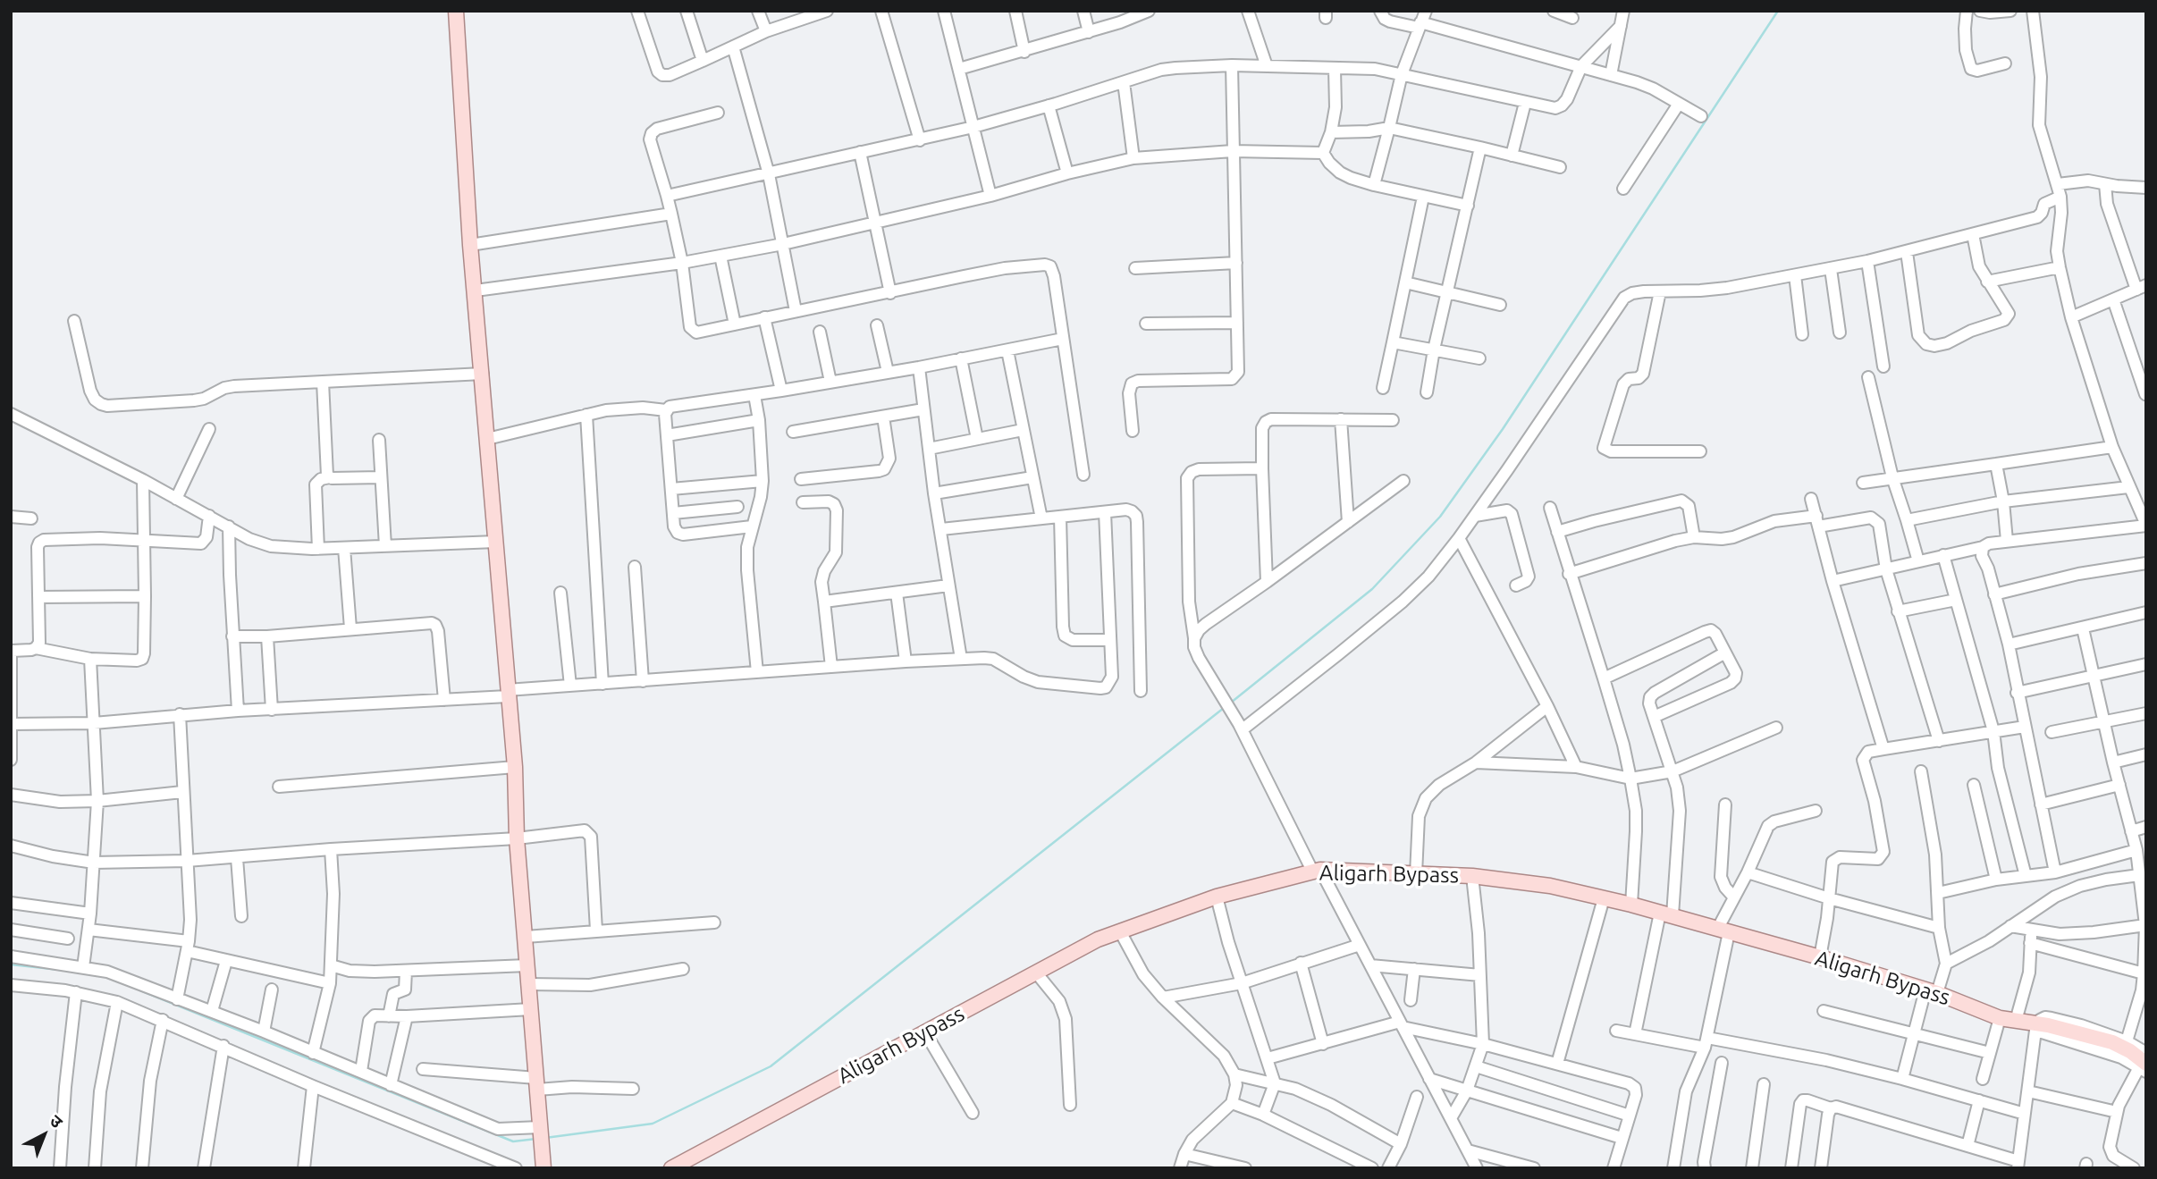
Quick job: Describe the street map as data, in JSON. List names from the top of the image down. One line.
{"streets":{"main road":["Aligarh Bypass"]},"north":"top right"}
